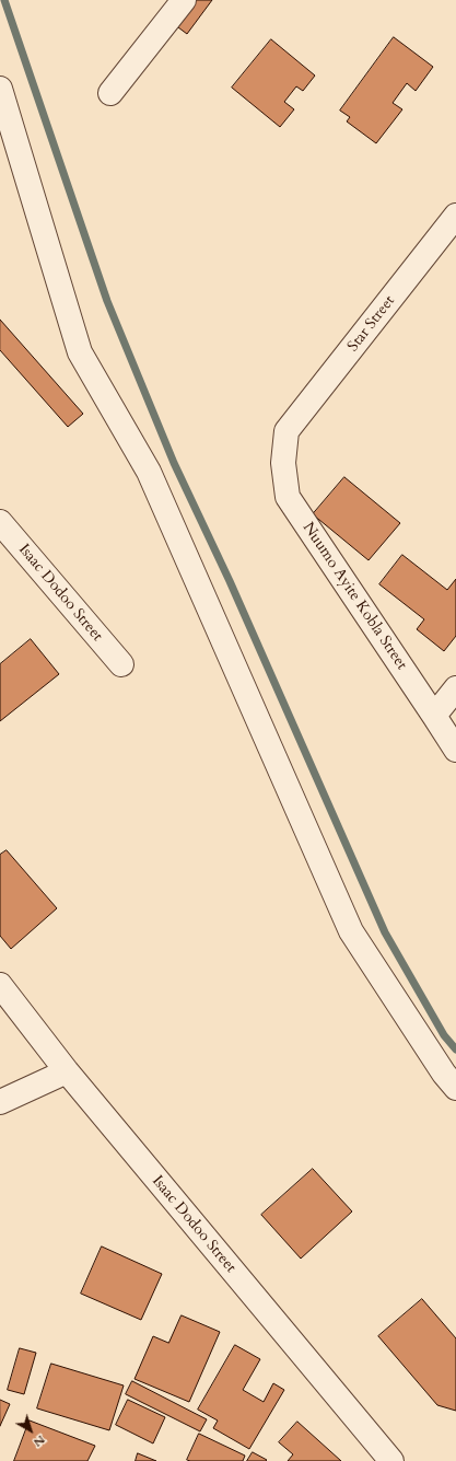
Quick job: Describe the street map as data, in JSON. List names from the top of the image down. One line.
{"streets":{"street":["Star Street","Isaac Dodoo Street","Nuumo Ayite Kobla Street"]},"crossings":[["Star Street","Nuumo Ayite Kobla Street"]],"north":"bottom right"}
